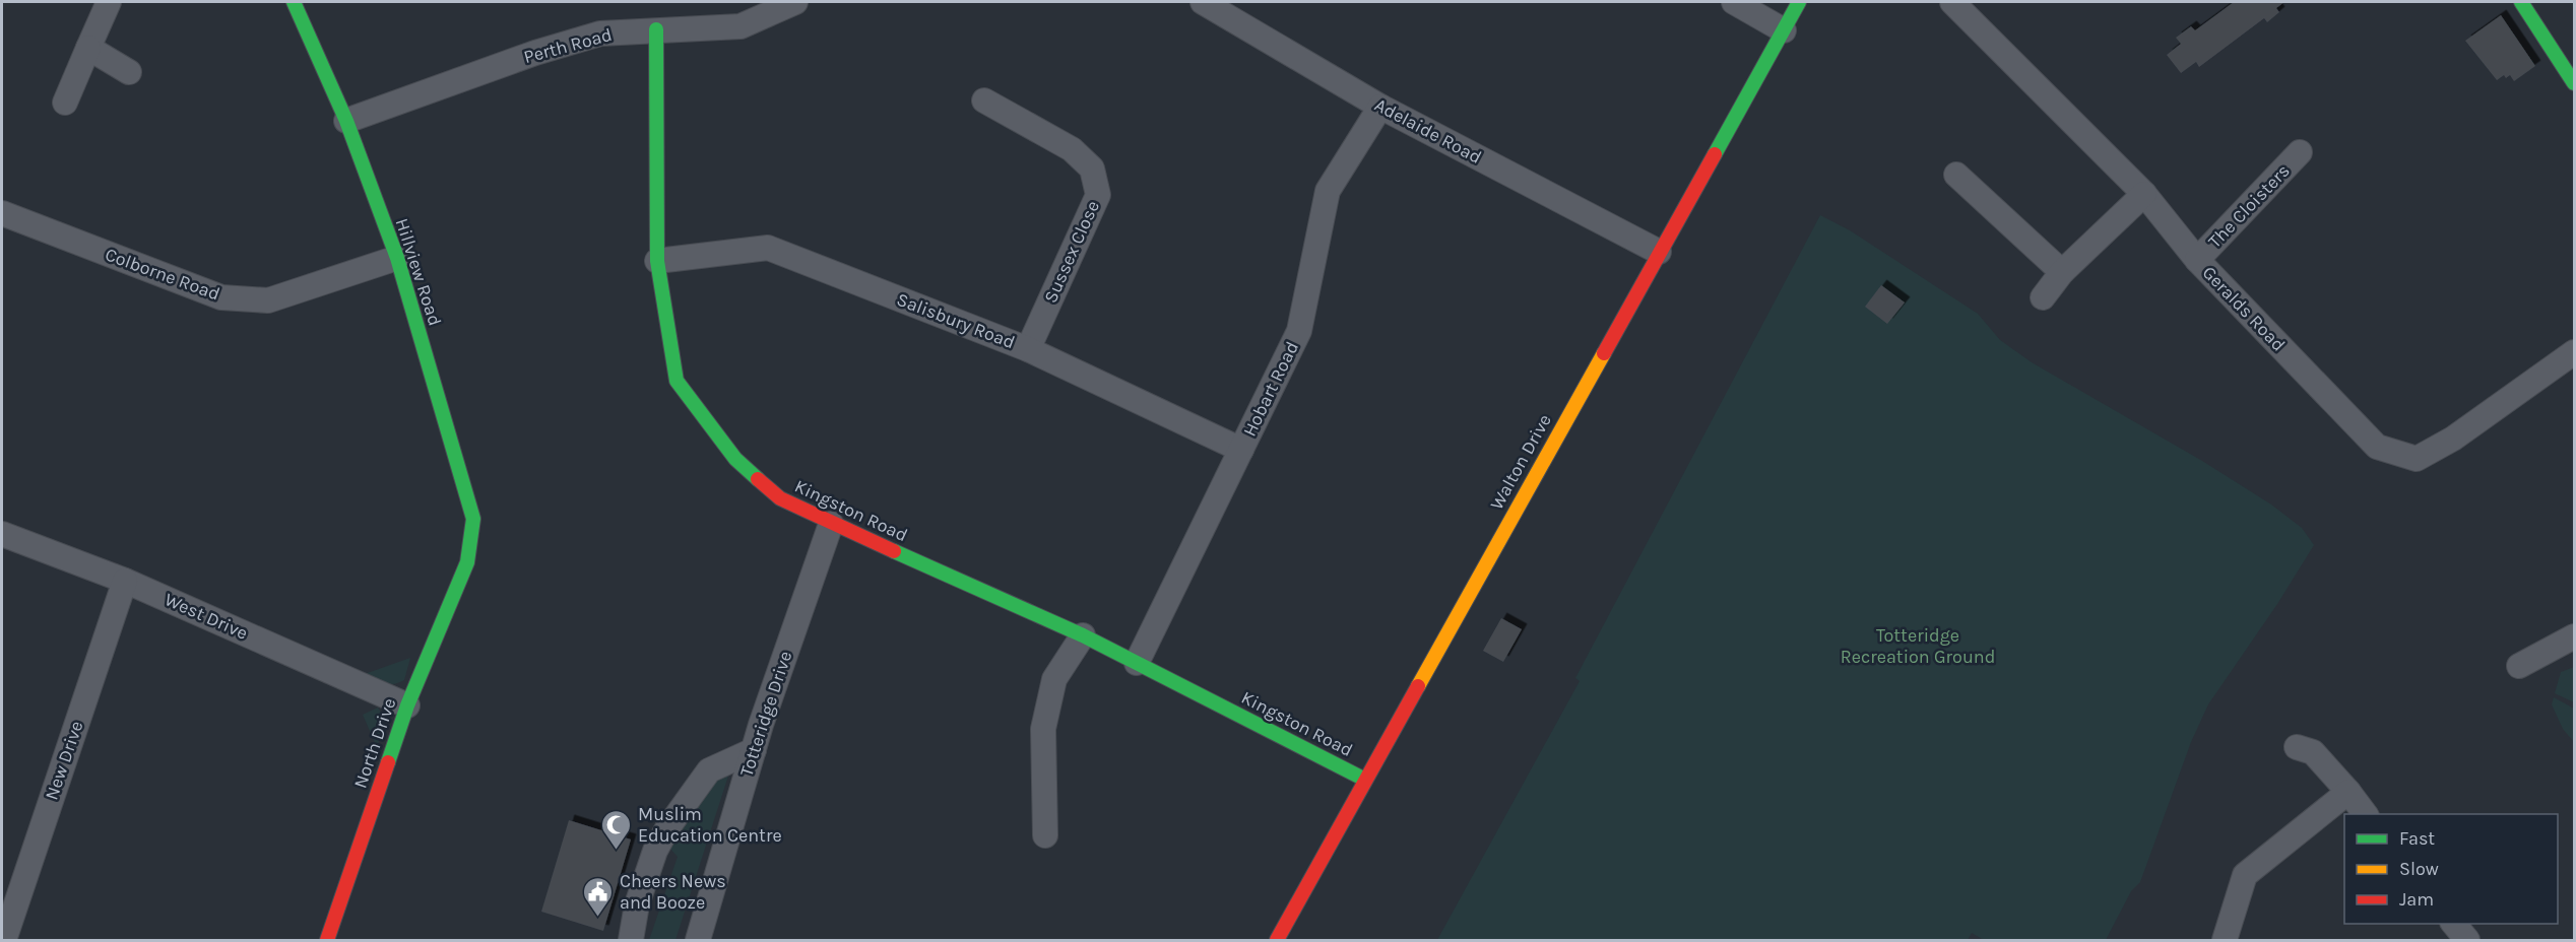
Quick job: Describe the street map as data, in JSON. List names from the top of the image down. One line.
{"streets":{"street":["Perth Road","Adelaide Road","The Cloisters","Sussex Close","Hillview Road","Colborne Road","Geralds Road","Salisbury Road","Hobart Road","Walton Drive","Kingston Road","West Drive","Totteridge Drive","North Drive","New Drive"]},"crossings":[["Perth Road","Hillview Road"],["Perth Road","Kingston Road"],["Adelaide Road","Hobart Road"],["Adelaide Road","Walton Drive"],["The Cloisters","Geralds Road"],["Sussex Close","Salisbury Road"],["Hillview Road","Colborne Road"],["Hillview Road","North Drive"],["Salisbury Road","Hobart Road"],["Salisbury Road","Kingston Road"],["Hobart Road","Kingston Road"],["Walton Drive","Kingston Road"],["Kingston Road","Totteridge Drive"],["West Drive","North Drive"],["West Drive","New Drive"]],"parks":["Totteridge Recreation Ground"],"places":{"mosque":["Muslim Education Centre"],"public building":["Cheers News and Booze"]},"legend":["Fast","Slow","Jam"]}
